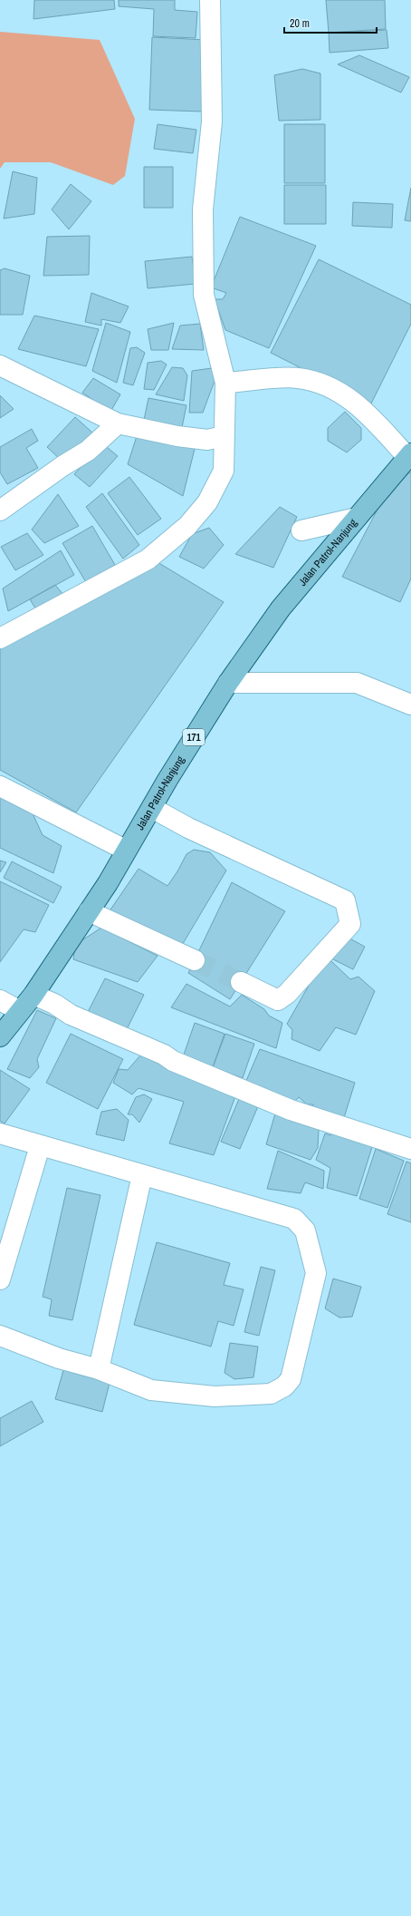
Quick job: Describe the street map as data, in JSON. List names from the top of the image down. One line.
{"streets":{"main road":["Jalan Patrol-Nanjung","171"]},"scale_bar":"20 m"}
